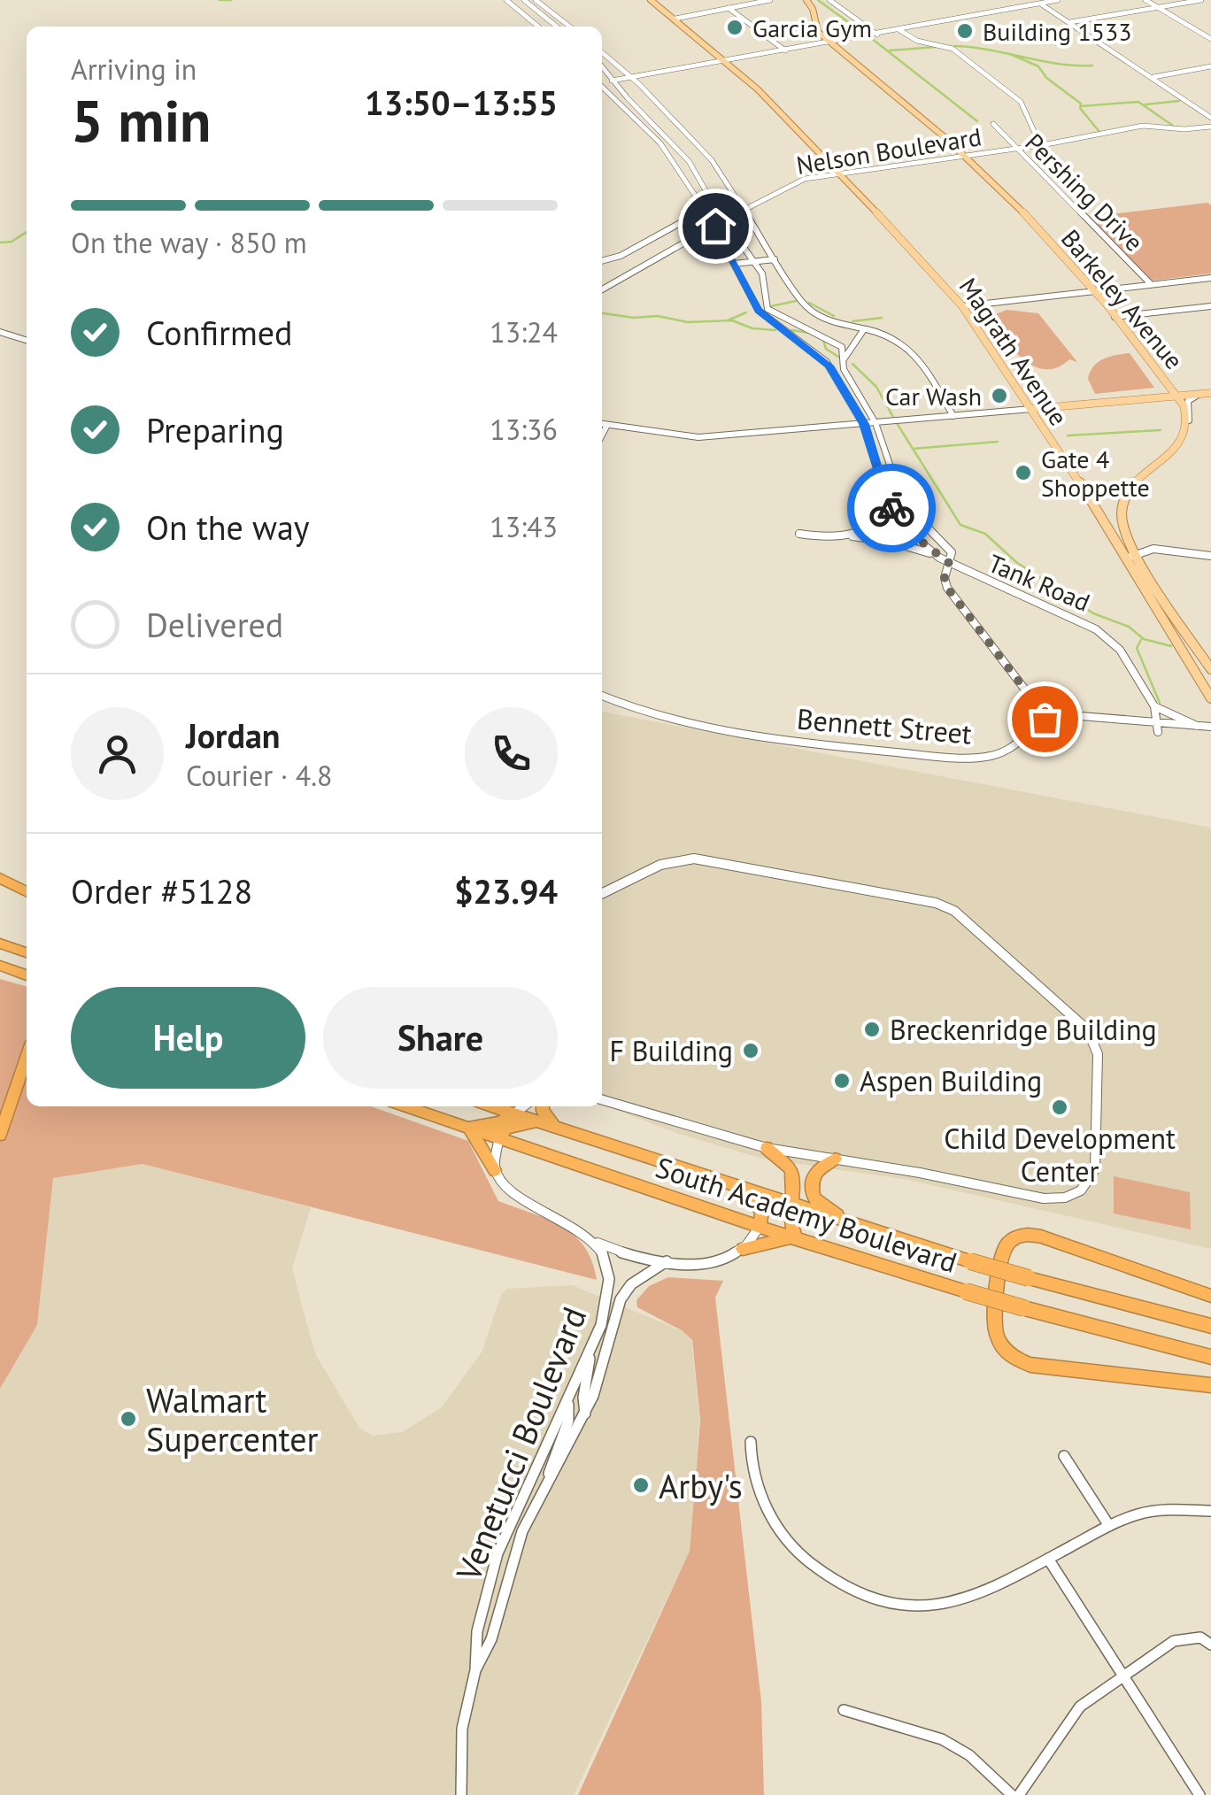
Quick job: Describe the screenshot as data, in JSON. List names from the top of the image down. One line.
{"streets":{"highway":["South Academy Boulevard"],"main road":["Barkeley Avenue","Magrath Avenue"],"street":["Nelson Boulevard","Pershing Drive","Tank Road","Bennett Street","Venetucci Boulevard"]},"crossings":[["Nelson Boulevard","Pershing Drive"],["Nelson Boulevard","Barkeley Avenue"],["Nelson Boulevard","Magrath Avenue"],["Nelson Boulevard","Tank Road"]],"places":["Garcia Gym","Building 1533","Car Wash","Gate 4 Shoppette","Breckenridge Building","F Building","Aspen Building","Child Development Center","Walmart Supercenter","Arby's"],"page":{"heading":["5 min","Arriving in","13:50–13:55"],"panel":["Jordan","Courier · 4.8","Order #5128","$23.94"],"bar":"On the way · 850 m","list":[["Confirmed","13:24"],["Preparing","13:36"],["On the way","13:43"],"Delivered"],"buttons":["Help","Share"]}}
